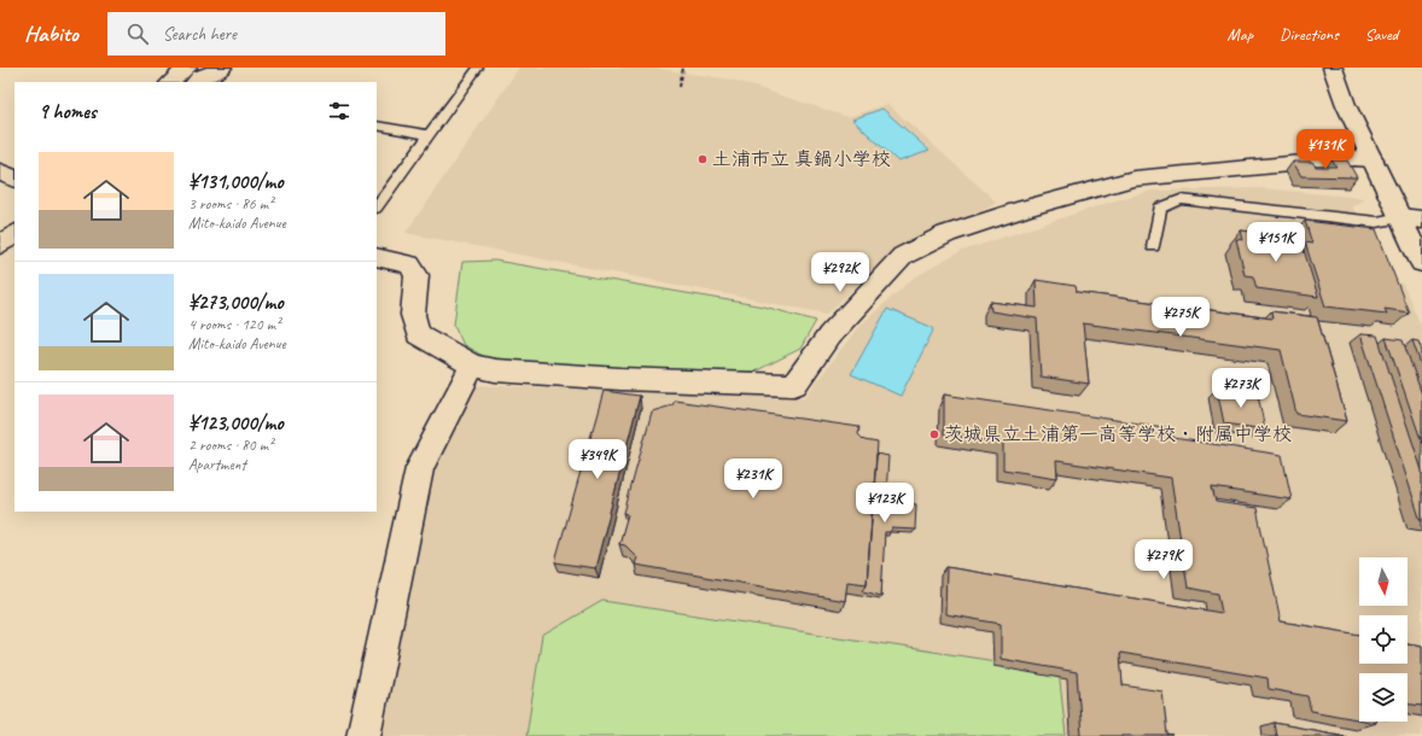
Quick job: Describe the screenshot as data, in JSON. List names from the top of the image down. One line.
{"places":["土浦市立 真鍋小学校","茨城県立土浦第一高等学校・附属中学校"],"north":"bottom","page":{"header":"Habito","search":"Search here","nav":["Map","Directions","Saved"],"heading":"9 homes","price":["¥131K","¥151K","¥292K","¥275K","¥273K","¥349K","¥231K","¥123K","¥279K"],"list":[{"name":"¥131,000/mo","note":"3 rooms · 86 m² · Mito-kaido Avenue"},{"name":"¥273,000/mo","note":"4 rooms · 120 m² · Mito-kaido Avenue"},{"name":"¥123,000/mo","note":"2 rooms · 80 m² · Apartment"}]}}
